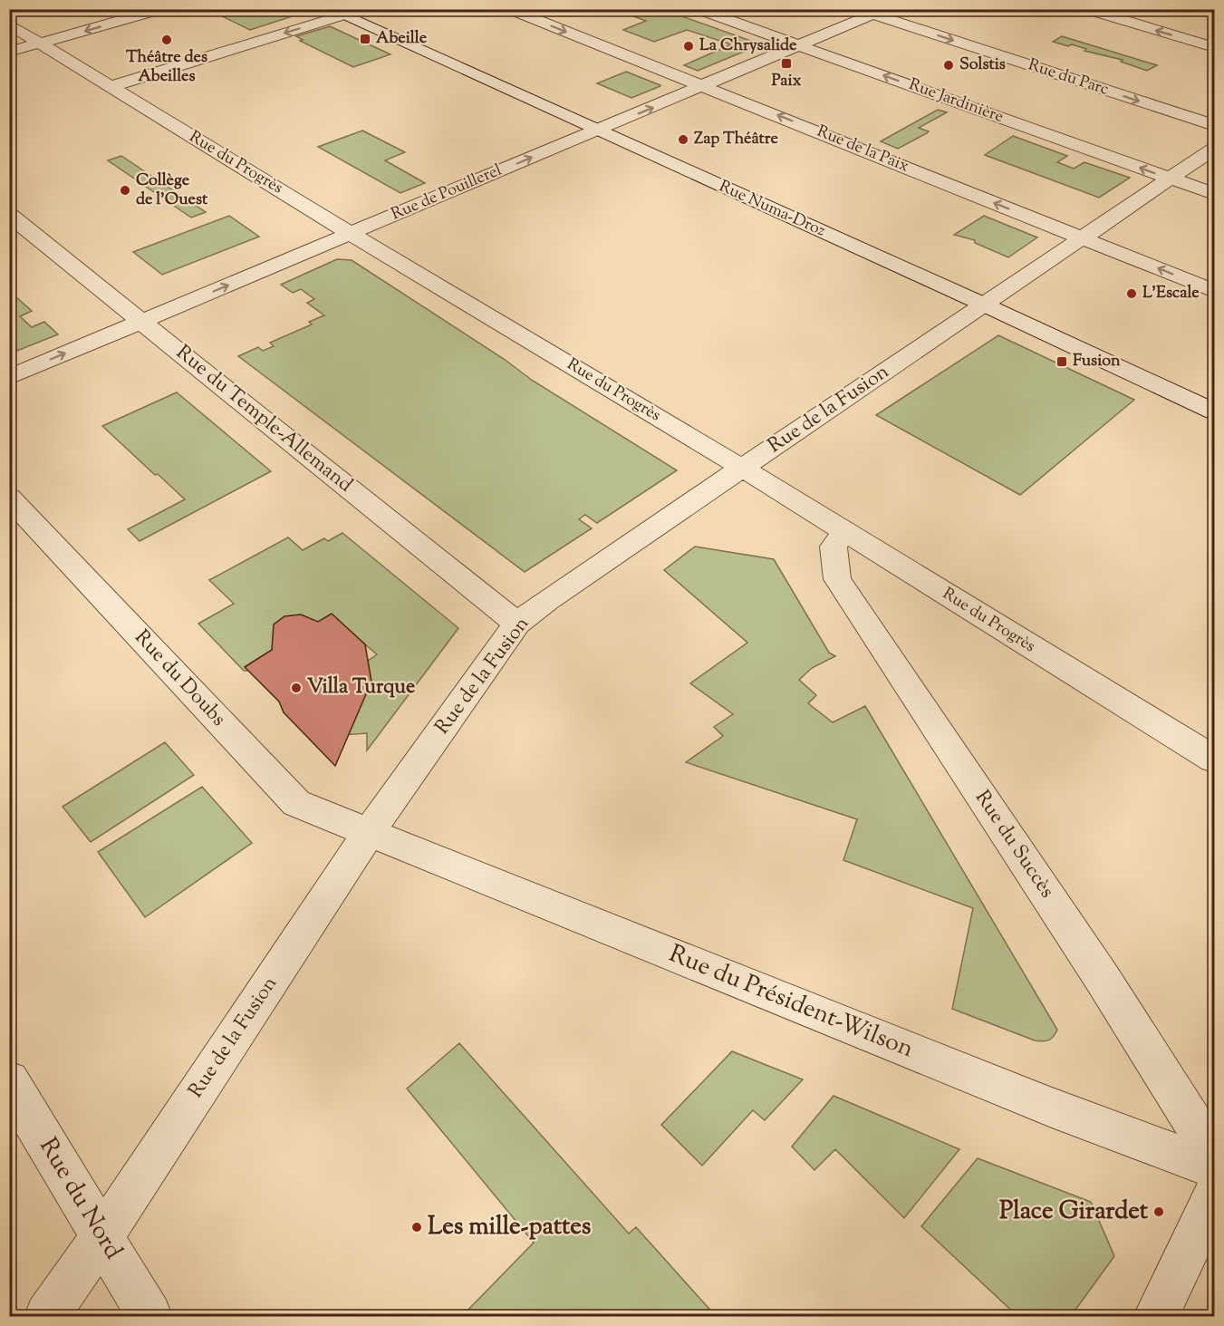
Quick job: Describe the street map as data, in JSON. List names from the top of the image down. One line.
{"streets":{"street":["Rue du Parc","Rue Jardinière","Rue de la Paix","Rue du Progrès","Rue de Pouillerel","Rue Numa-Droz","Rue de la Fusion","Rue du Temple-Allemand","Rue du Doubs","Rue du Succès","Rue du Président-Wilson","Rue du Nord"]},"crossings":[["Rue du Parc","Rue de Pouillerel"],["Rue Jardinière","Rue de Pouillerel"],["Rue Jardinière","Rue de la Fusion"],["Rue de la Paix","Rue de Pouillerel"],["Rue de la Paix","Rue de la Fusion"],["Rue du Progrès","Rue de Pouillerel"],["Rue du Progrès","Rue de la Fusion"],["Rue du Progrès","Rue du Succès"],["Rue de Pouillerel","Rue Numa-Droz"],["Rue de Pouillerel","Rue du Temple-Allemand"],["Rue Numa-Droz","Rue de la Fusion"],["Rue de la Fusion","Rue du Temple-Allemand"],["Rue de la Fusion","Rue du Doubs"],["Rue de la Fusion","Rue du Président-Wilson"],["Rue de la Fusion","Rue du Nord"],["Rue du Doubs","Rue du Président-Wilson"]],"places":{"transit":["Abeille","Paix","Fusion"],"other":["Théâtre des Abeilles","La Chrysalide","Solstis","Zap Théâtre","Collège de l'Ouest","L'Escale","Villa Turque","Place Girardet","Les mille-pattes"]}}
